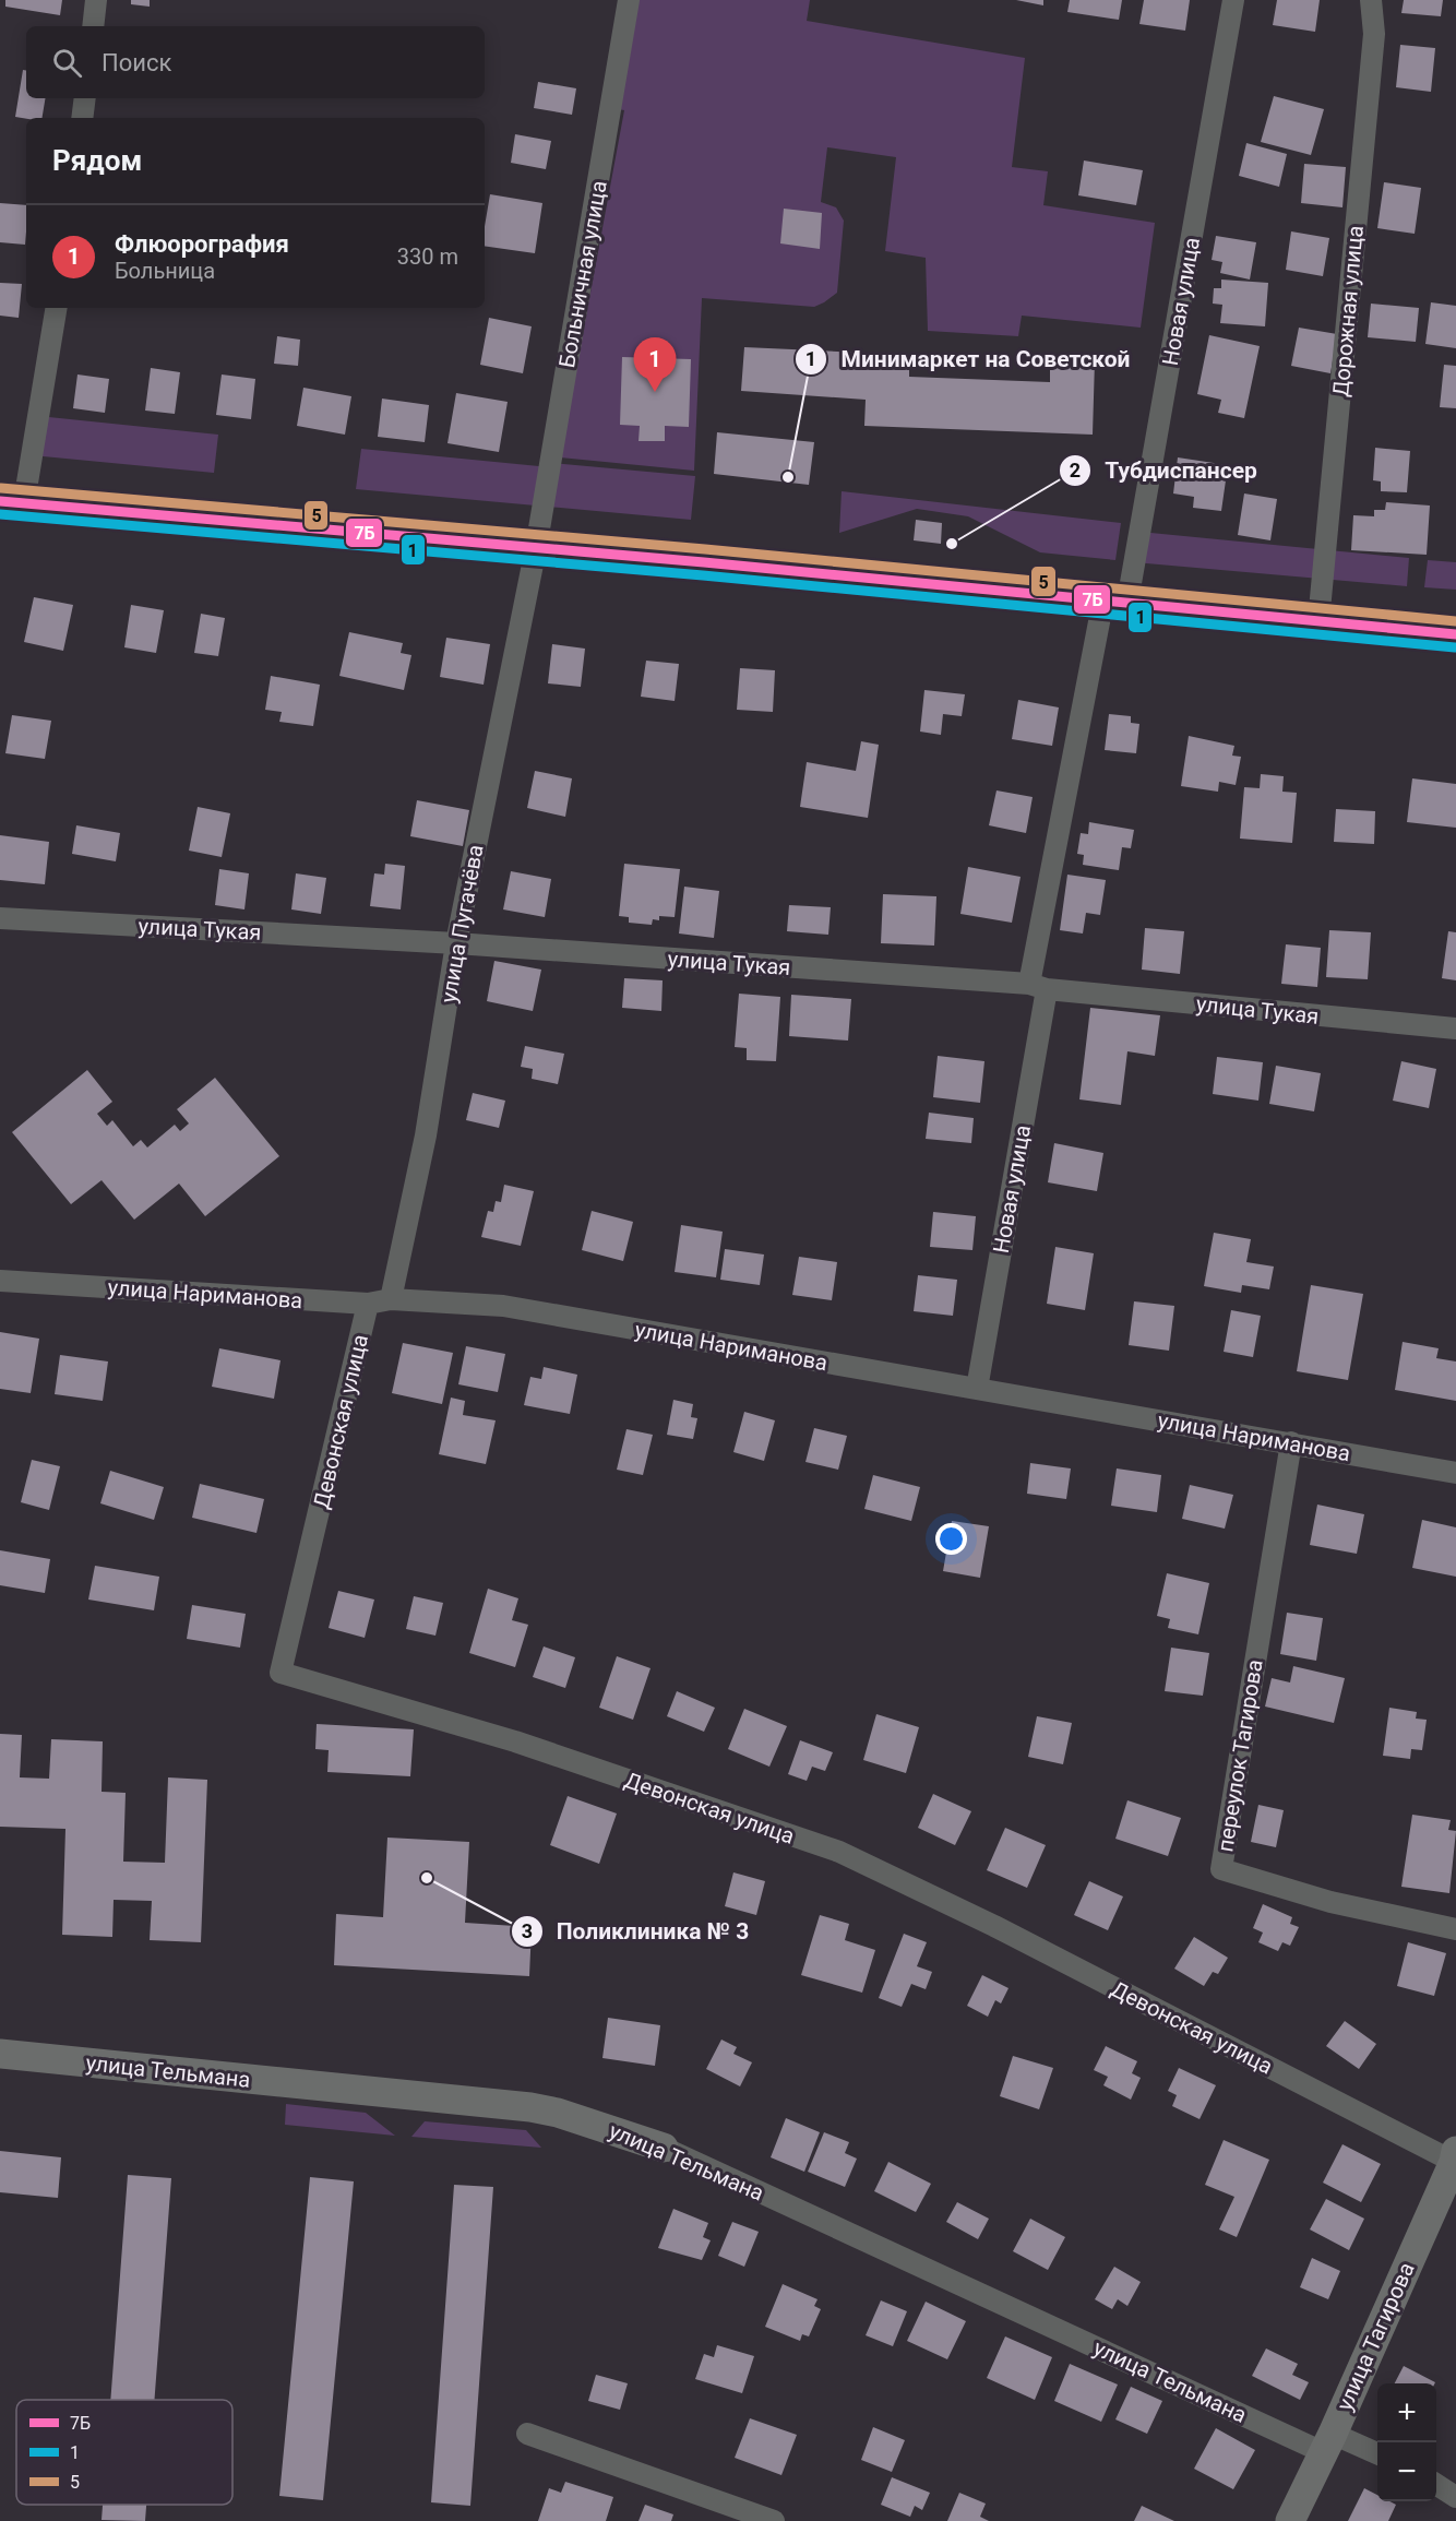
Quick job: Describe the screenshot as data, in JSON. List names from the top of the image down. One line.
{"streets":{"street":["Больничная улица","Новая улица","Дорожная улица","улица Пугачёва","улица Тукая","улица Нариманова","Девонская улица","переулок Тагирова","улица Тельмана","улица Тагирова"]},"crossings":[["Больничная улица","улица Пугачёва"],["Новая улица","улица Тукая"],["Новая улица","улица Нариманова"],["улица Пугачёва","улица Тукая"],["улица Пугачёва","улица Нариманова"],["улица Нариманова","Девонская улица"],["улица Нариманова","переулок Тагирова"],["Девонская улица","улица Тагирова"],["улица Тельмана","улица Тагирова"]],"places":["Минимаркет на Советской","Тубдиспансер","Поликлиника № 3"],"lines":["transit line 5","transit line 7Б","transit line 1"],"legend":["7Б","1","5"],"page":{"search":"Поиск","heading":"Рядом","list":[{"mark":"1","name":"Флюорография","note":"Больница","value":"330 m"}],"pins":"1","map_buttons":["+","−"]}}
